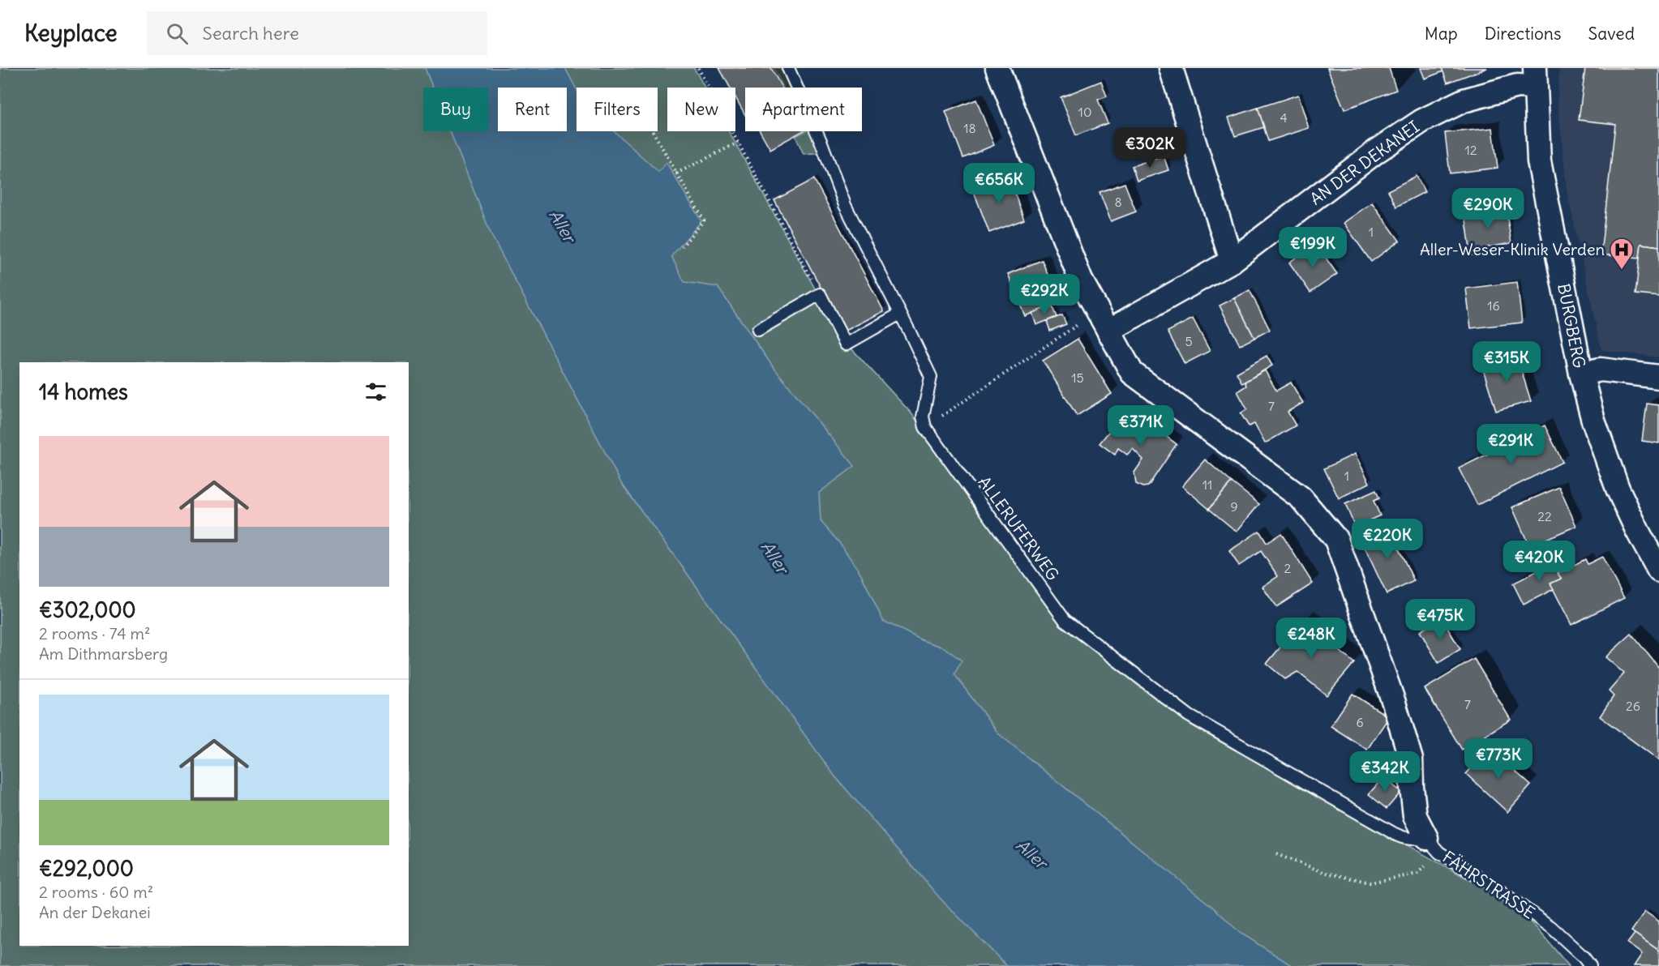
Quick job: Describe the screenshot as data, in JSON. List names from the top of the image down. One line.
{"streets":{"street":["AN DER DEKANEI","BURGBERG"],"lane":["ALLERUFERWEG","FÄHRSTRASSE"]},"crossings":[["AN DER DEKANEI","BURGBERG"],["ALLERUFERWEG","FÄHRSTRASSE"]],"water":["Aller"],"places":{"hospital":["Aller-Weser-Klinik Verden"]},"house_numbers":["10","4","18","12","8","1","16","5","15","7","1","11","9","22","2","7","26","6"],"page":{"header":"Keyplace","search":"Search here","nav":["Map","Directions","Saved"],"chip":["Buy","Rent","Filters","New","Apartment"],"price":["€302K","€656K","€290K","€199K","€292K","€315K","€371K","€291K","€220K","€420K","€475K","€248K","€773K","€342K"],"heading":"14 homes","list":[{"name":"€302,000","note":"2 rooms · 74 m² · Am Dithmarsberg"},{"name":"€292,000","note":"2 rooms · 60 m² · An der Dekanei"}]}}
